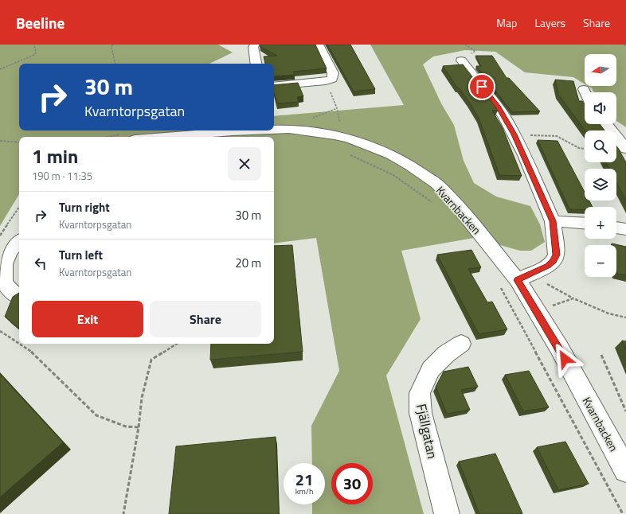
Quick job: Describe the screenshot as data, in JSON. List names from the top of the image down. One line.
{"streets":{"street":["Kvarnbacken","Fjällgatan"]},"north":"left","page":{"header":"Beeline","nav":["Map","Layers","Share"],"map_buttons":["+","−"],"turn":["30 m","Kvarntorpsgatan"],"heading":["1 min","190 m · 11:35"],"list":[{"name":"Turn right","note":"Kvarntorpsgatan","value":"30 m"},{"name":"Turn left","note":"Kvarntorpsgatan","value":"20 m"}],"buttons":["Exit","Share"],"speed":"21 km/h","limit":"30"}}
